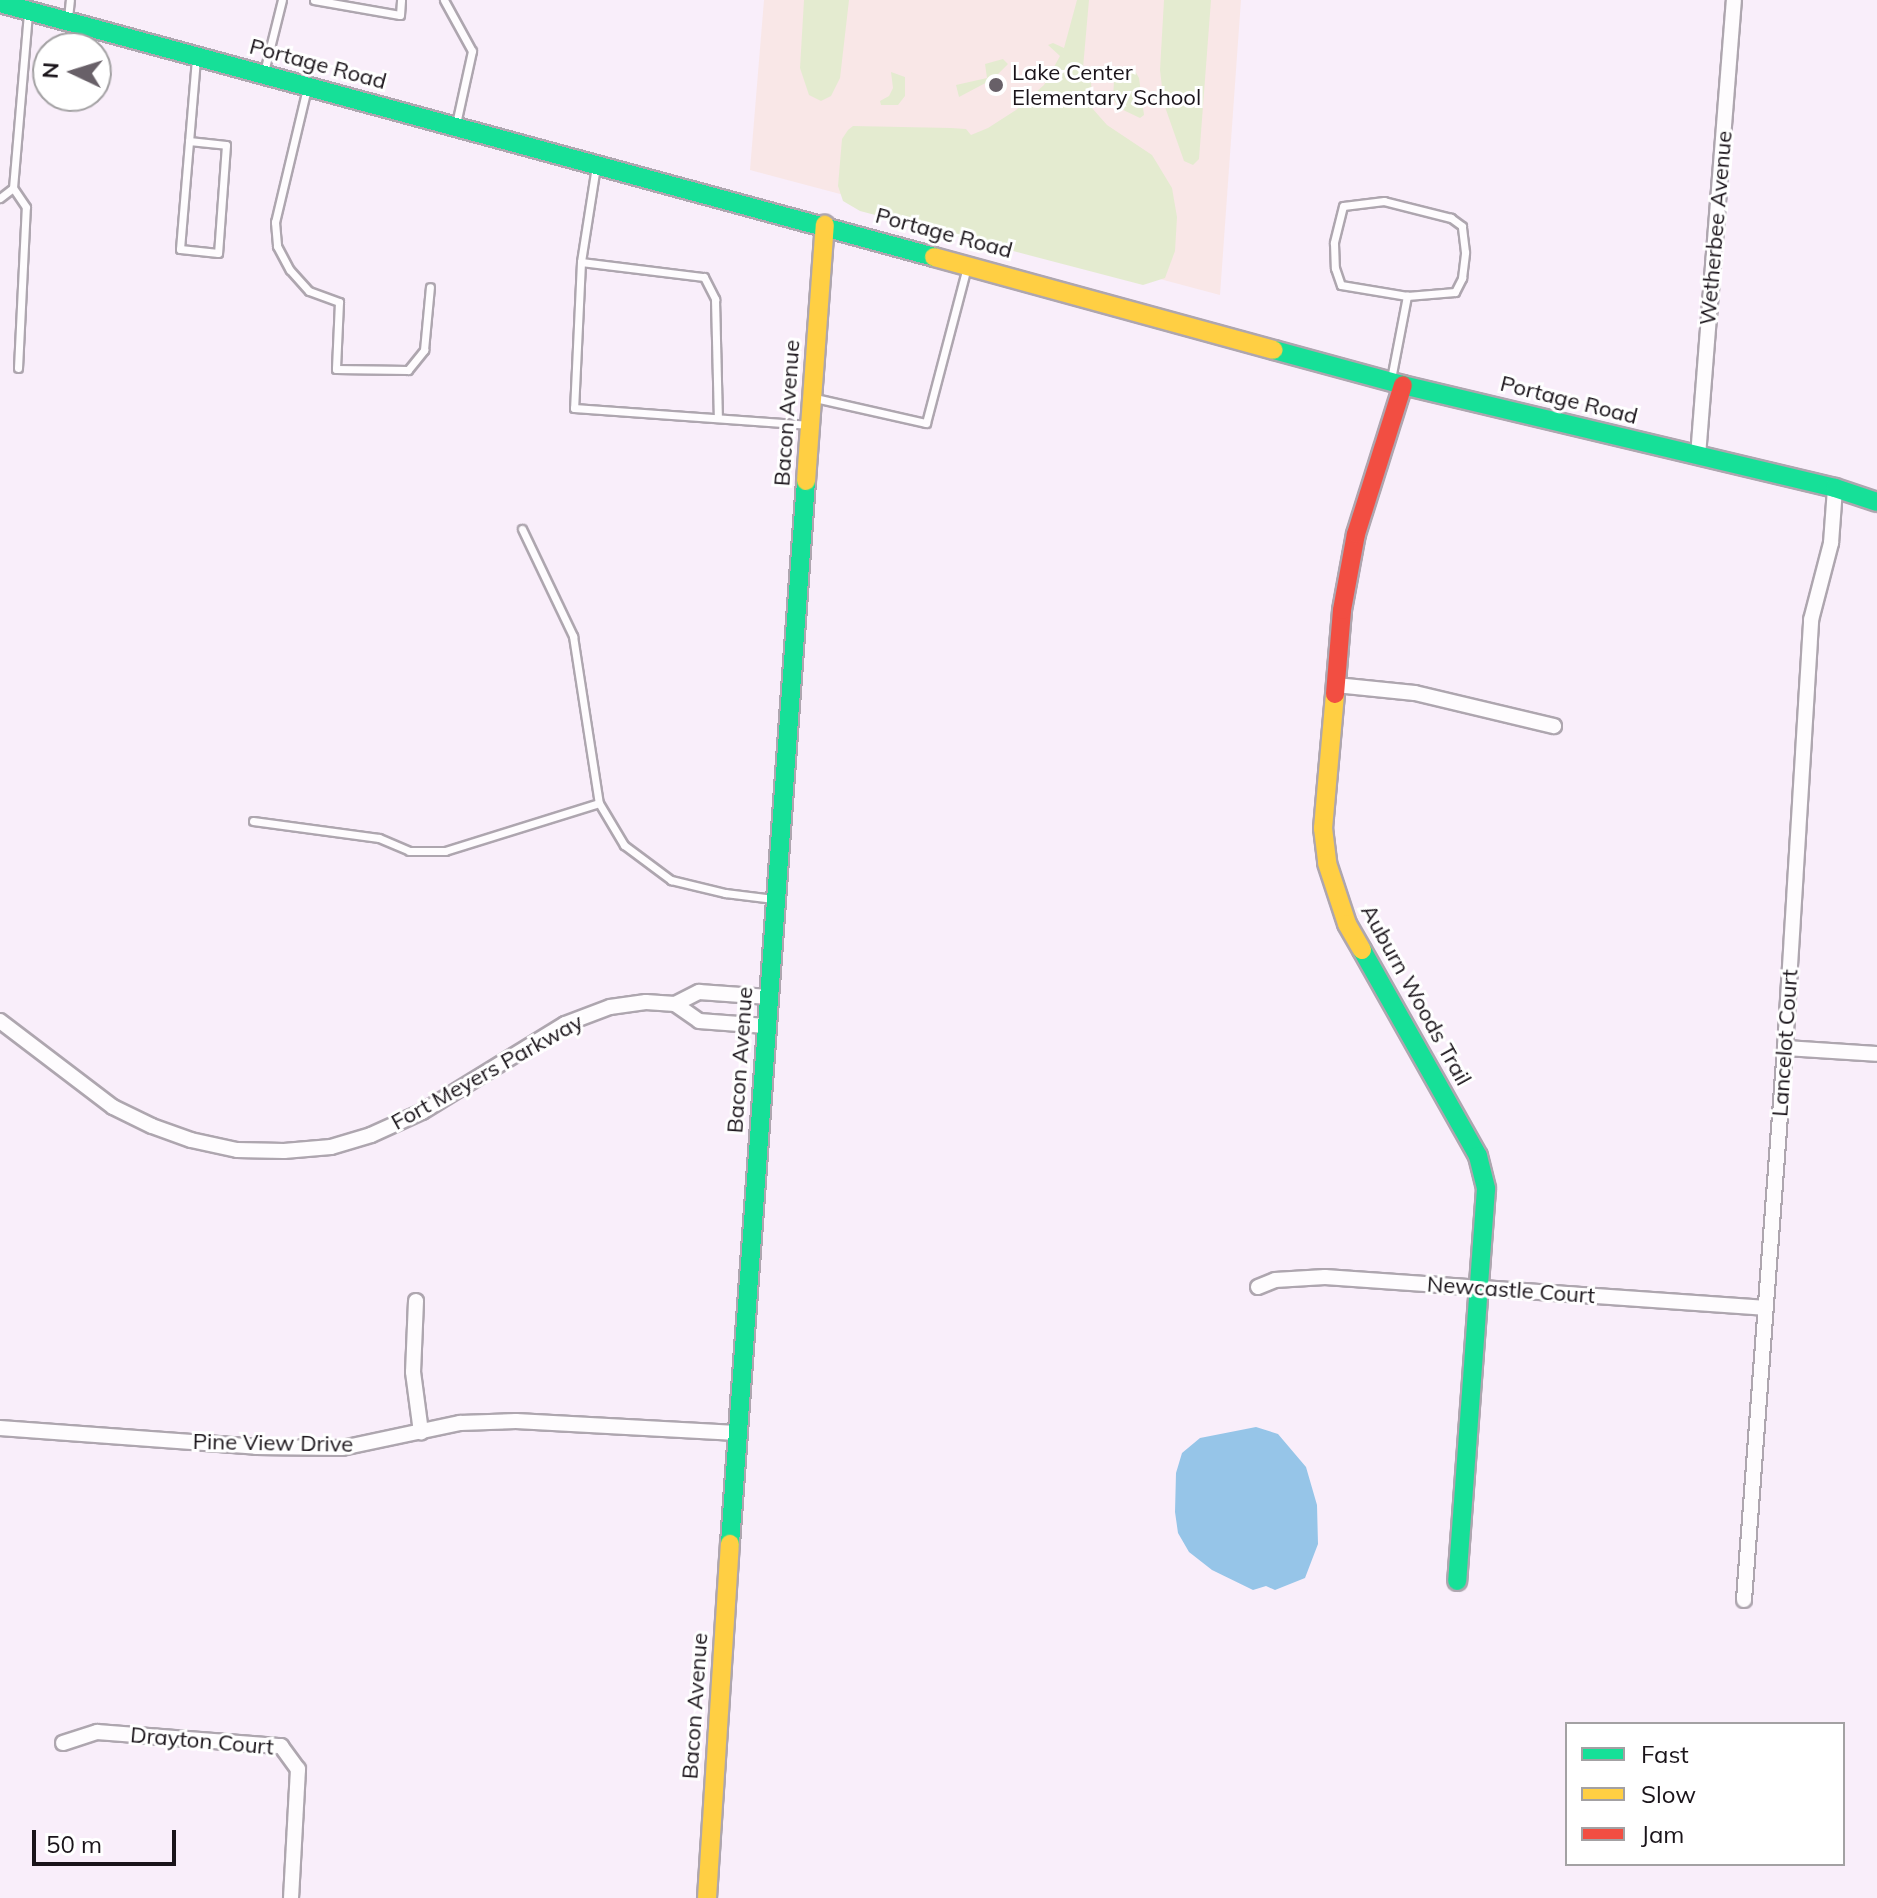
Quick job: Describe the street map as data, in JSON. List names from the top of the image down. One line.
{"streets":{"street":["Portage Road","Wetherbee Avenue","Bacon Avenue","Auburn Woods Trail","Lancelot Court","Fort Meyers Parkway","Newcastle Court","Pine View Drive","Drayton Court"]},"crossings":[["Portage Road","Wetherbee Avenue"],["Portage Road","Bacon Avenue"],["Portage Road","Auburn Woods Trail"],["Portage Road","Lancelot Court"],["Bacon Avenue","Fort Meyers Parkway"],["Bacon Avenue","Pine View Drive"],["Auburn Woods Trail","Newcastle Court"],["Lancelot Court","Newcastle Court"]],"places":["Lake Center Elementary School"],"legend":["Fast","Slow","Jam"],"scale_bar":"50 m","north":"left"}
